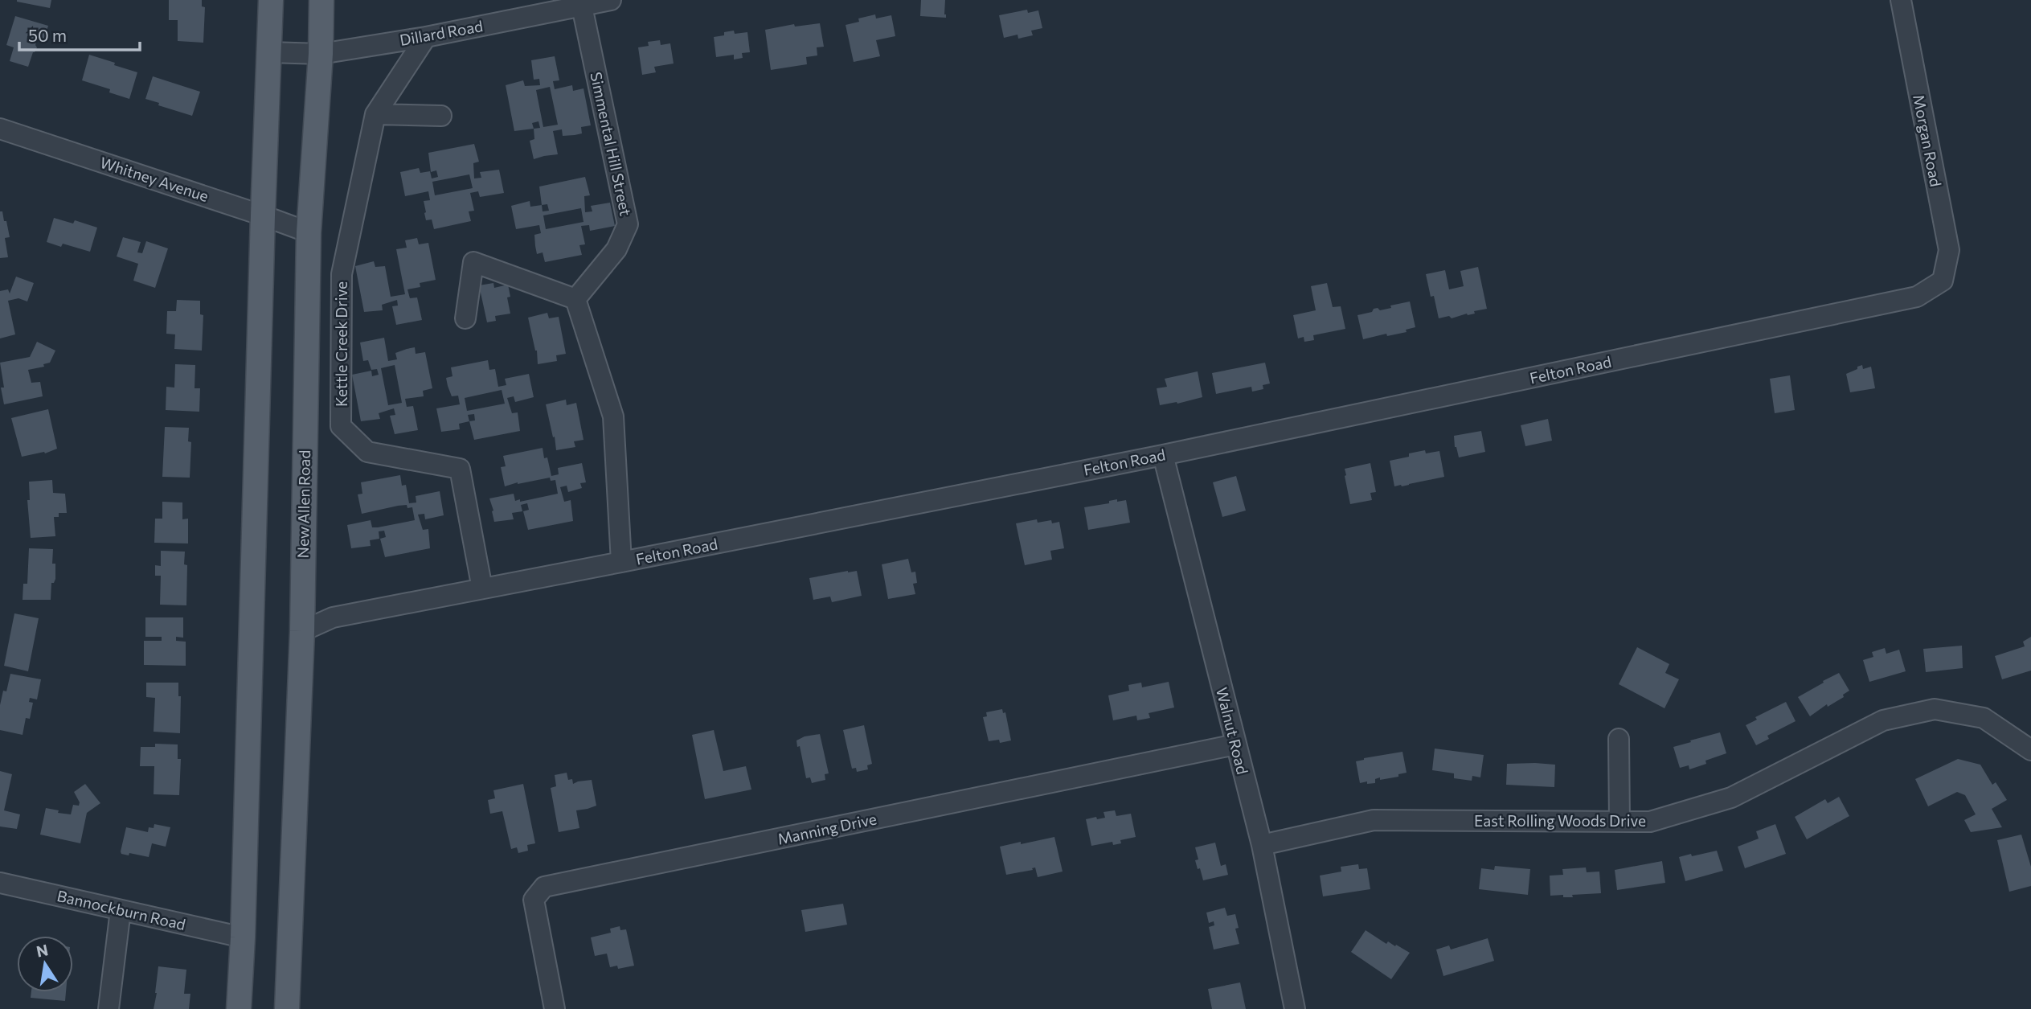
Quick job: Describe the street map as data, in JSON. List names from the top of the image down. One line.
{"streets":{"main road":["New Allen Road"],"street":["Dillard Road","Morgan Road","Simmental Hill Street","Whitney Avenue","Kettle Creek Drive","Felton Road","Walnut Road","East Rolling Woods Drive","Manning Drive","Bannockburn Road"]},"crossings":[["Dillard Road","Simmental Hill Street"],["Dillard Road","Kettle Creek Drive"],["Dillard Road","New Allen Road"],["Morgan Road","Felton Road"],["Whitney Avenue","New Allen Road"],["Kettle Creek Drive","Felton Road"],["Felton Road","New Allen Road"],["Felton Road","Walnut Road"],["Walnut Road","East Rolling Woods Drive"],["Walnut Road","Manning Drive"]],"scale_bar":"50 m","north":"top"}
